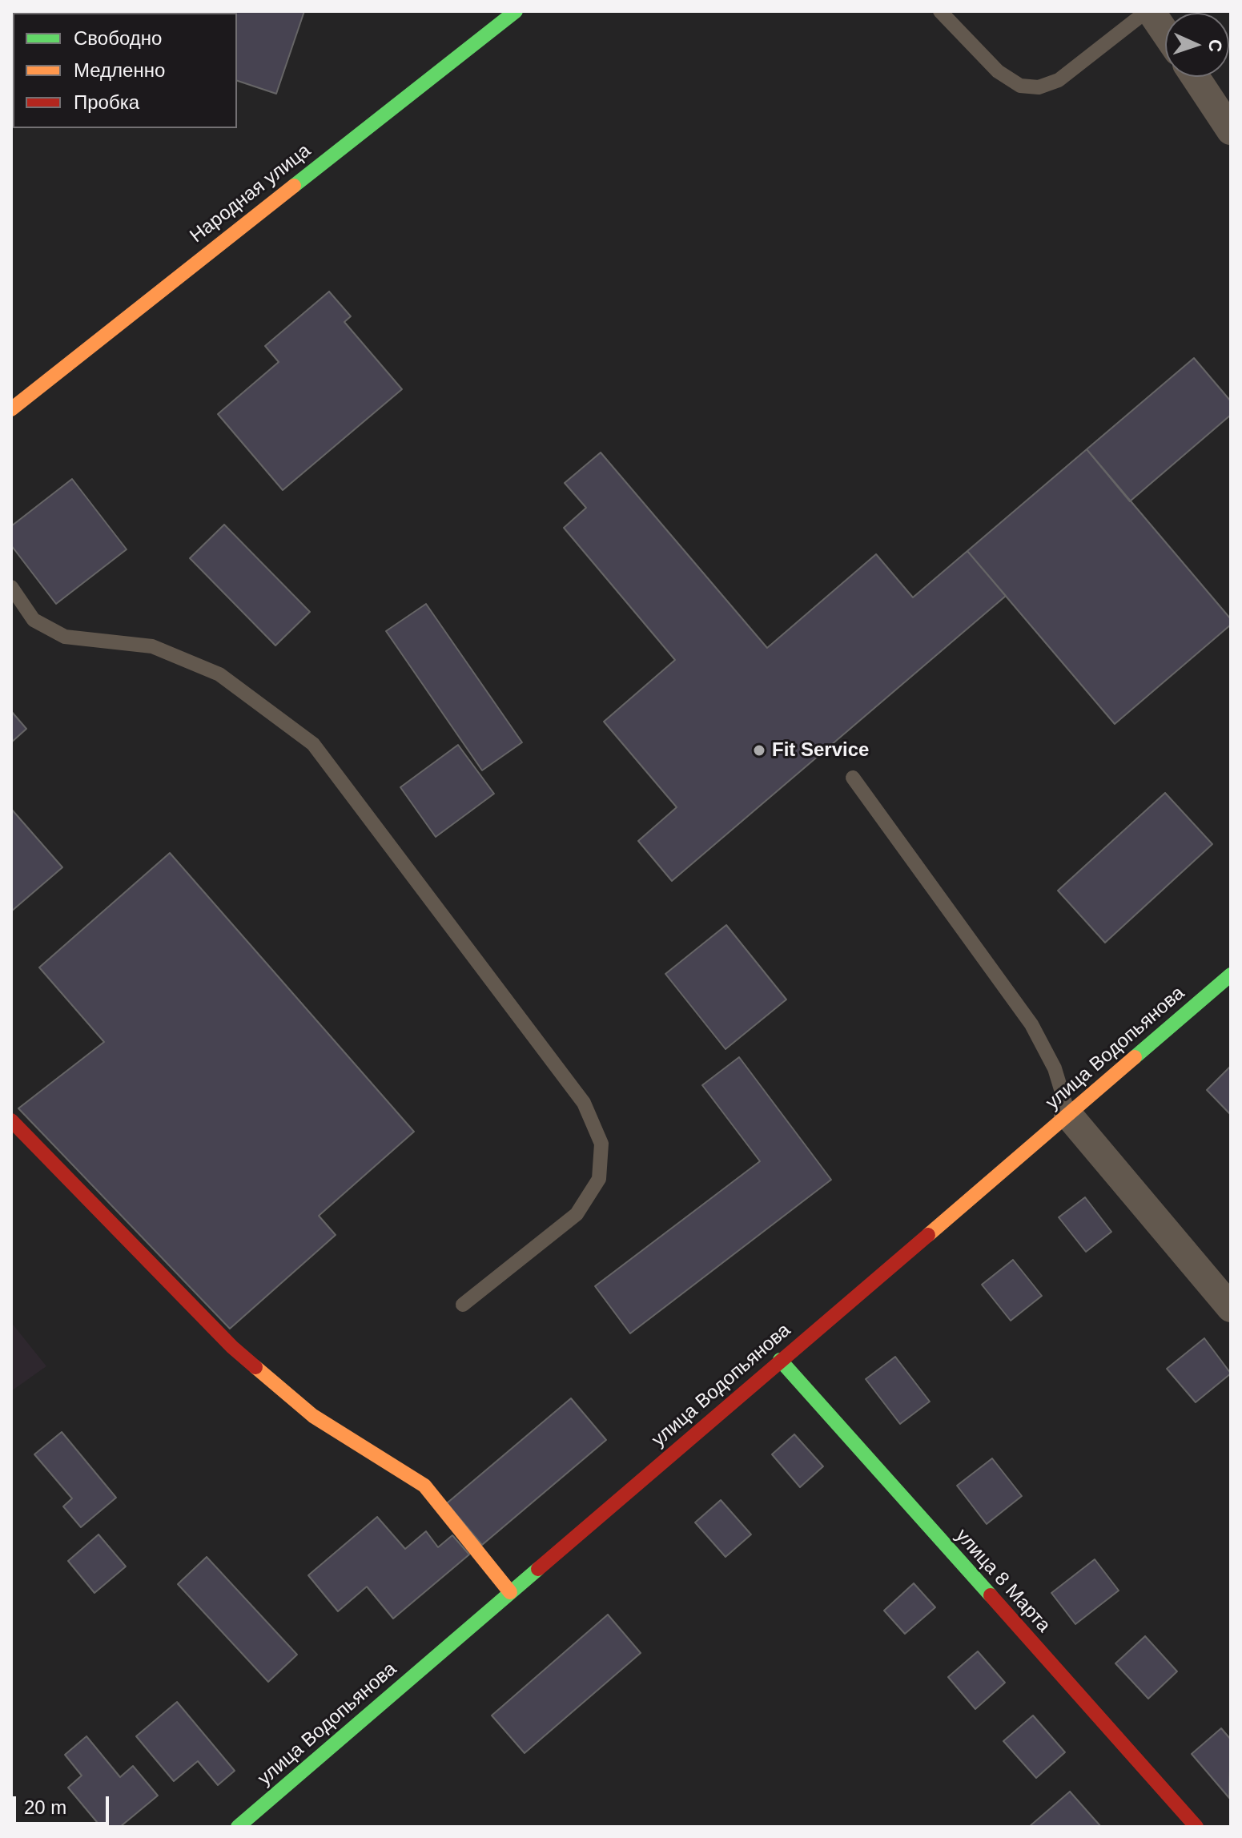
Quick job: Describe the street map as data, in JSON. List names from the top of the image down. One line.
{"streets":{"street":["Народная улица","улица Водопьянова","улица 8 Марта"]},"crossings":[["улица Водопьянова","улица 8 Марта"]],"places":["Fit Service"],"legend":["Свободно","Медленно","Пробка"],"scale_bar":"20 m","north":"right"}
